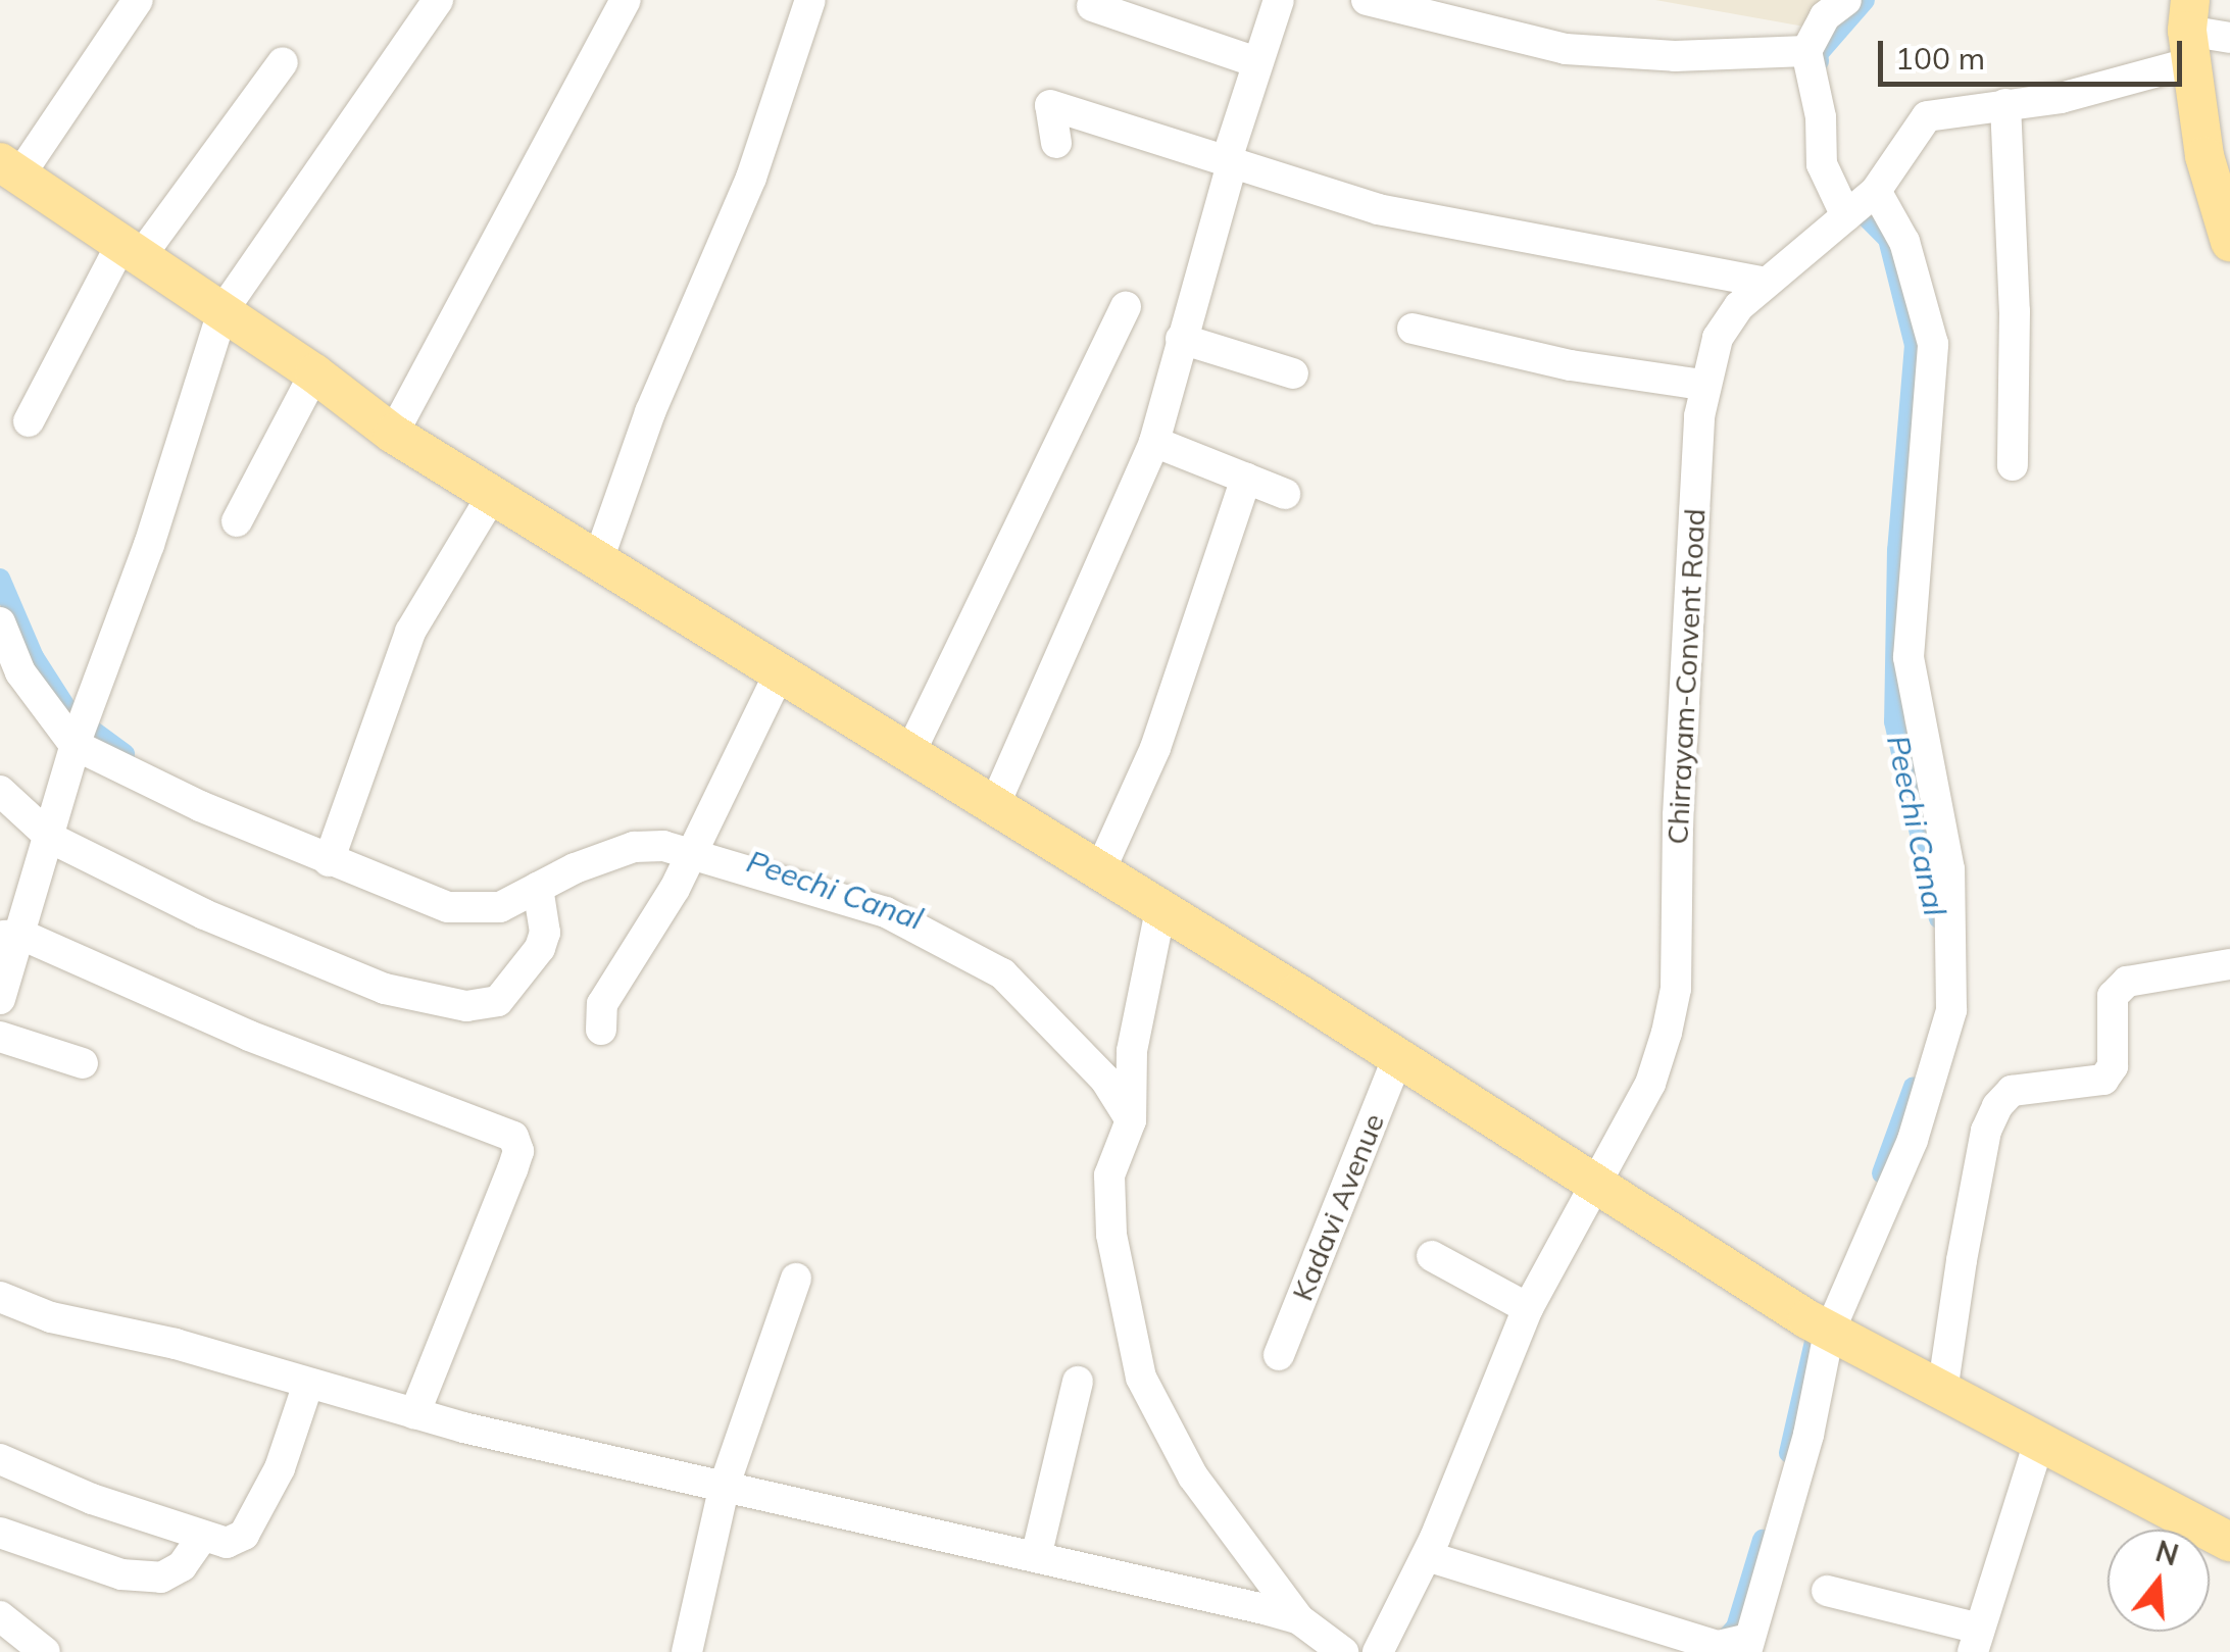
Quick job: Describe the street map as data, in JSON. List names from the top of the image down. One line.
{"streets":{"street":["Chirrayam-Convent Road","Kadavi Avenue"]},"water":["Peechi Canal"],"scale_bar":"100 m","north":"top"}
